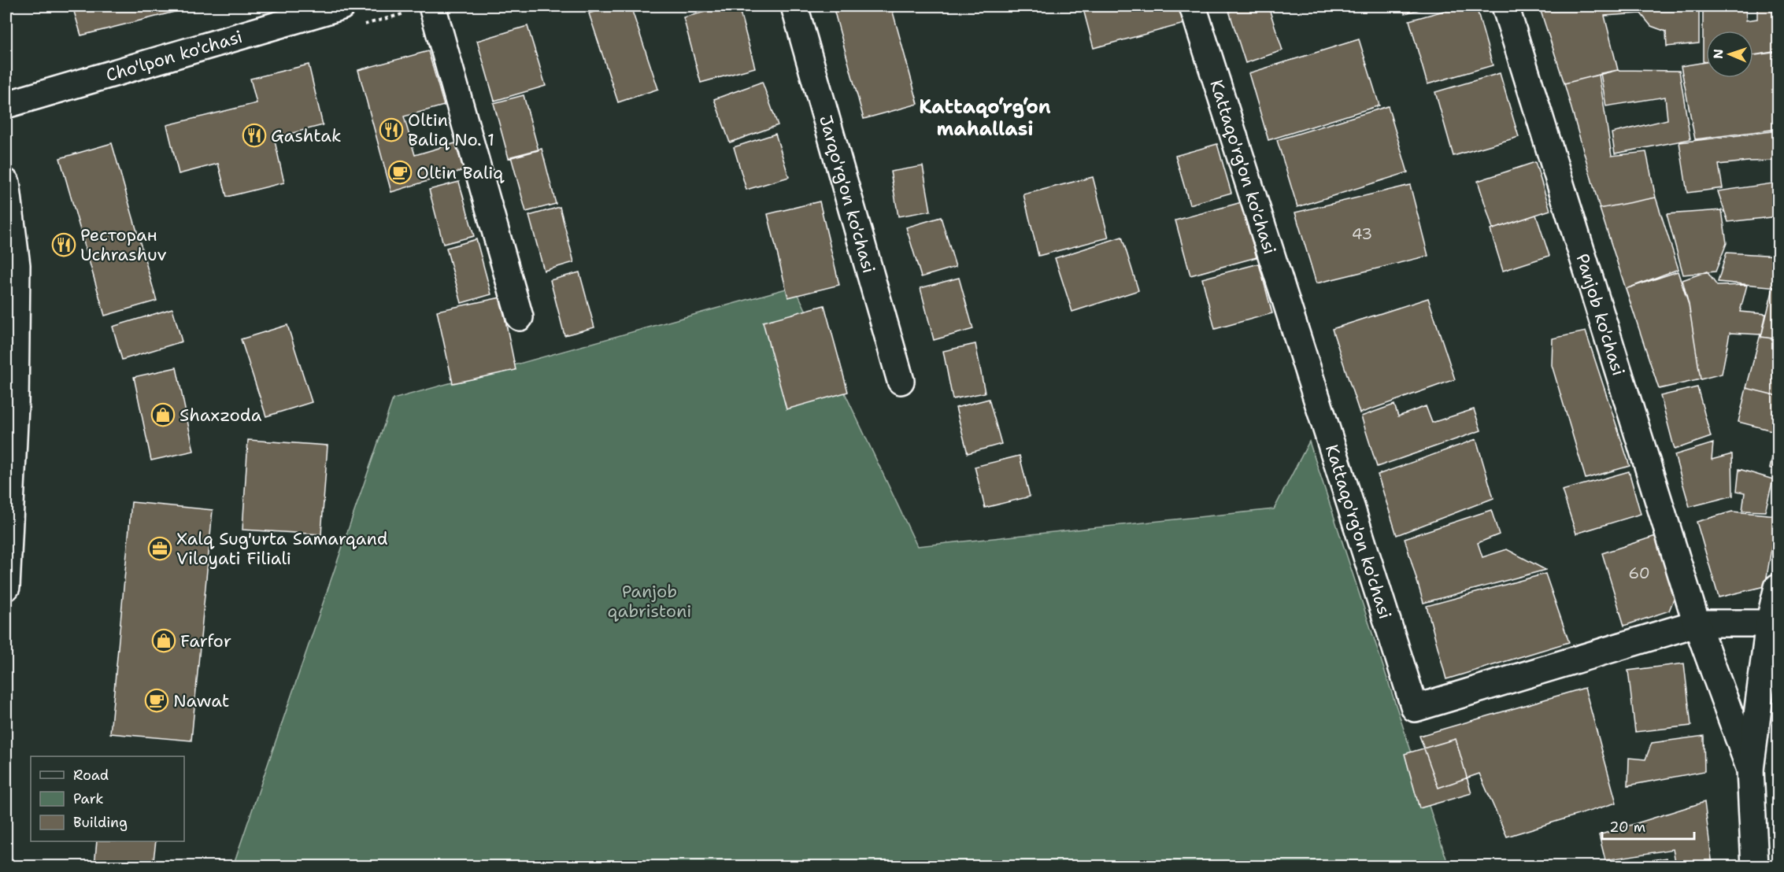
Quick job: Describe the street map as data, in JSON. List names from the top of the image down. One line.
{"streets":{"street":["Cho'lpon ko'chasi","Kattaqo'rg'on ko'chasi","Jarqo'rg'on ko'chasi","Panjob ko'chasi"]},"crossings":[["Kattaqo'rg'on ko'chasi","Panjob ko'chasi"]],"districts":["Kattaqo‘rg‘on mahallasi"],"parks":["Panjob qabristoni"],"places":{"restaurant":["Oltin Baliq No. 1","Gashtak","Ресторан Uchrashuv"],"cafe":["Oltin Baliq","Nawat"],"shop":["Shaxzoda","Farfor"],"office":["Xalq Sug'urta Samarqand Viloyati Filiali"]},"house_numbers":["43","60"],"legend":["Road","Park","Building"],"scale_bar":"20 m","north":"left"}
